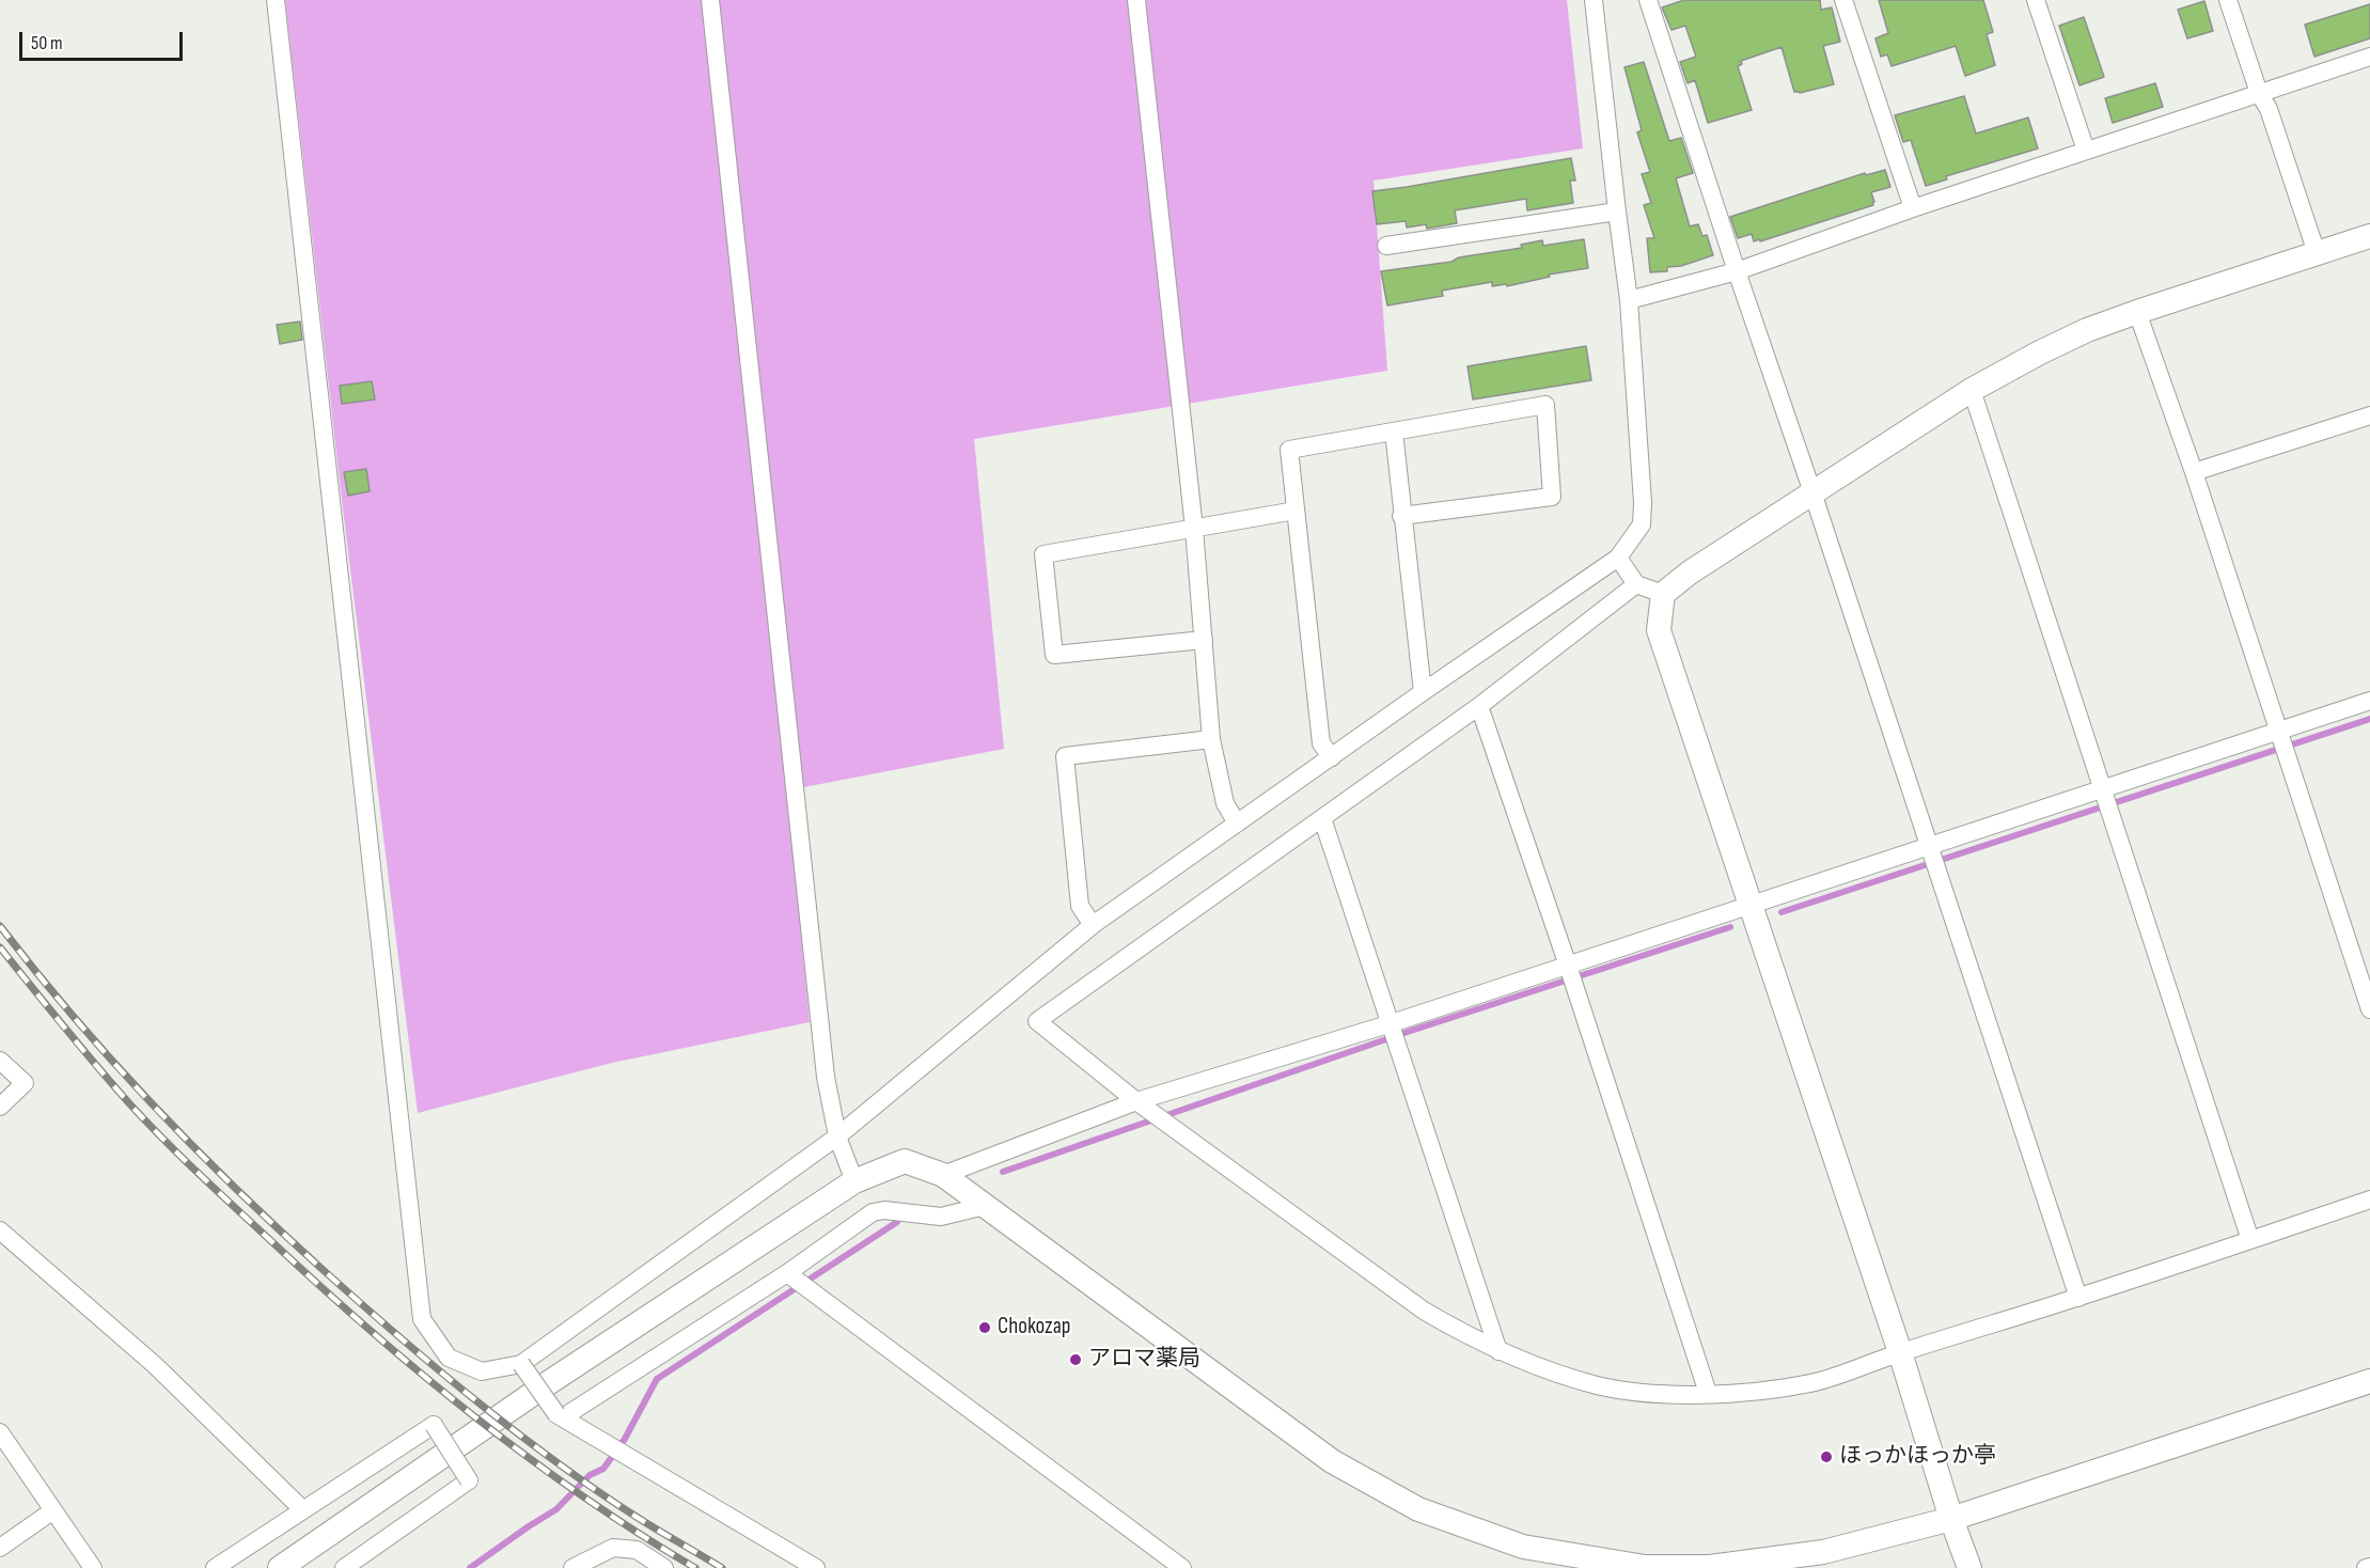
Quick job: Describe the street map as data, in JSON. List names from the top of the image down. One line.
{"places":["Chokozap","アロマ薬局","ほっかほっか亭"],"scale_bar":"50 m"}
